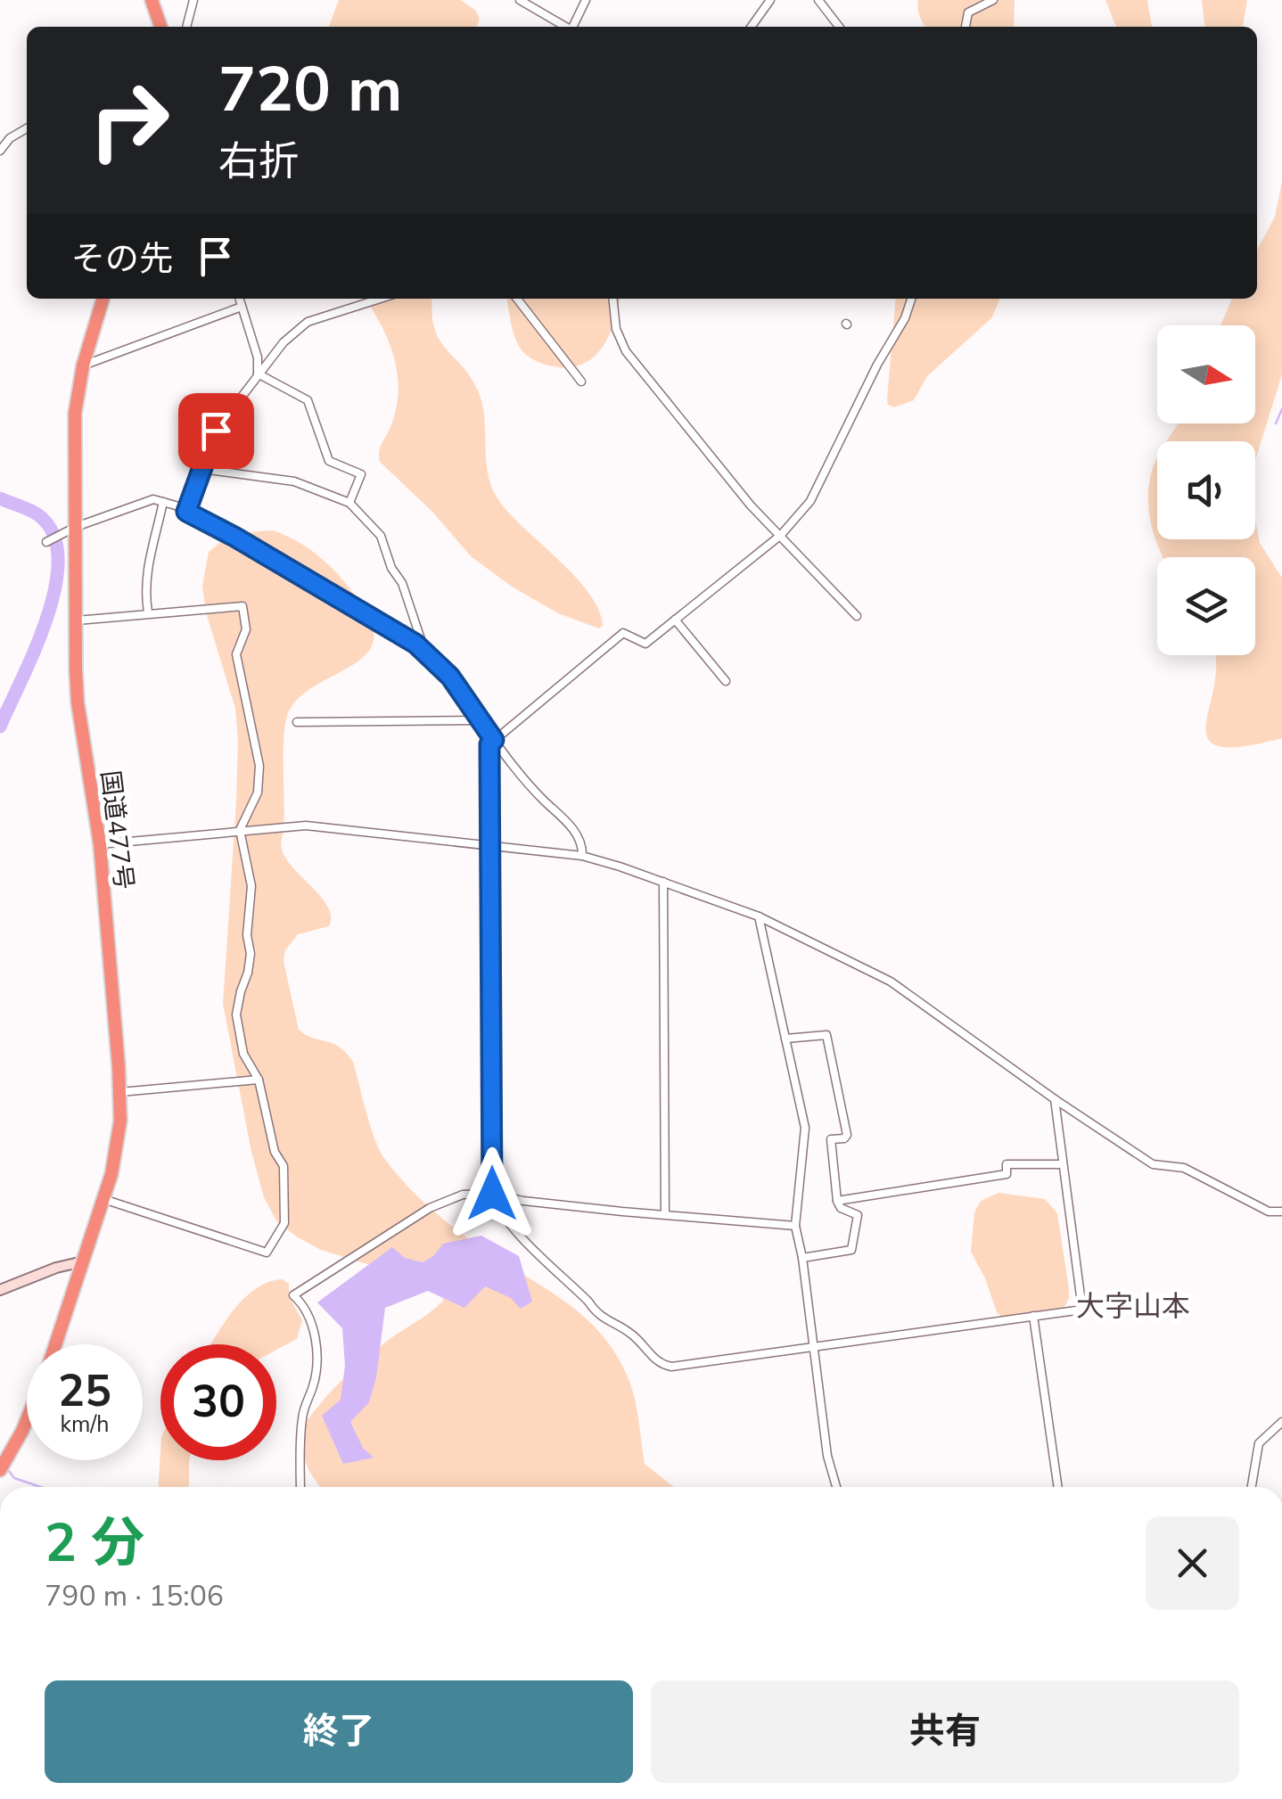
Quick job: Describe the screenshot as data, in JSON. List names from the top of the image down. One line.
{"streets":{"highway":["国道477号"]},"districts":["大字山本"],"north":"right","page":{"turn":["720 m","右折"],"then":"その先","speed":"25 km/h","limit":"30","heading":["2 分","790 m · 15:06"],"buttons":["終了","共有"]}}
